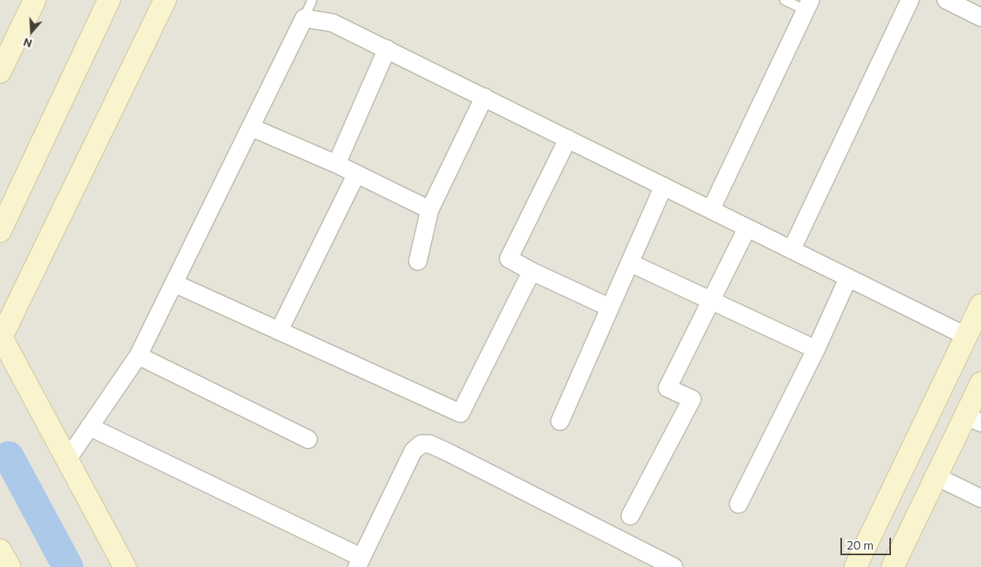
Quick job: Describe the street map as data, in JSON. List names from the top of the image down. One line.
{"scale_bar":"20 m","north":"bottom"}
